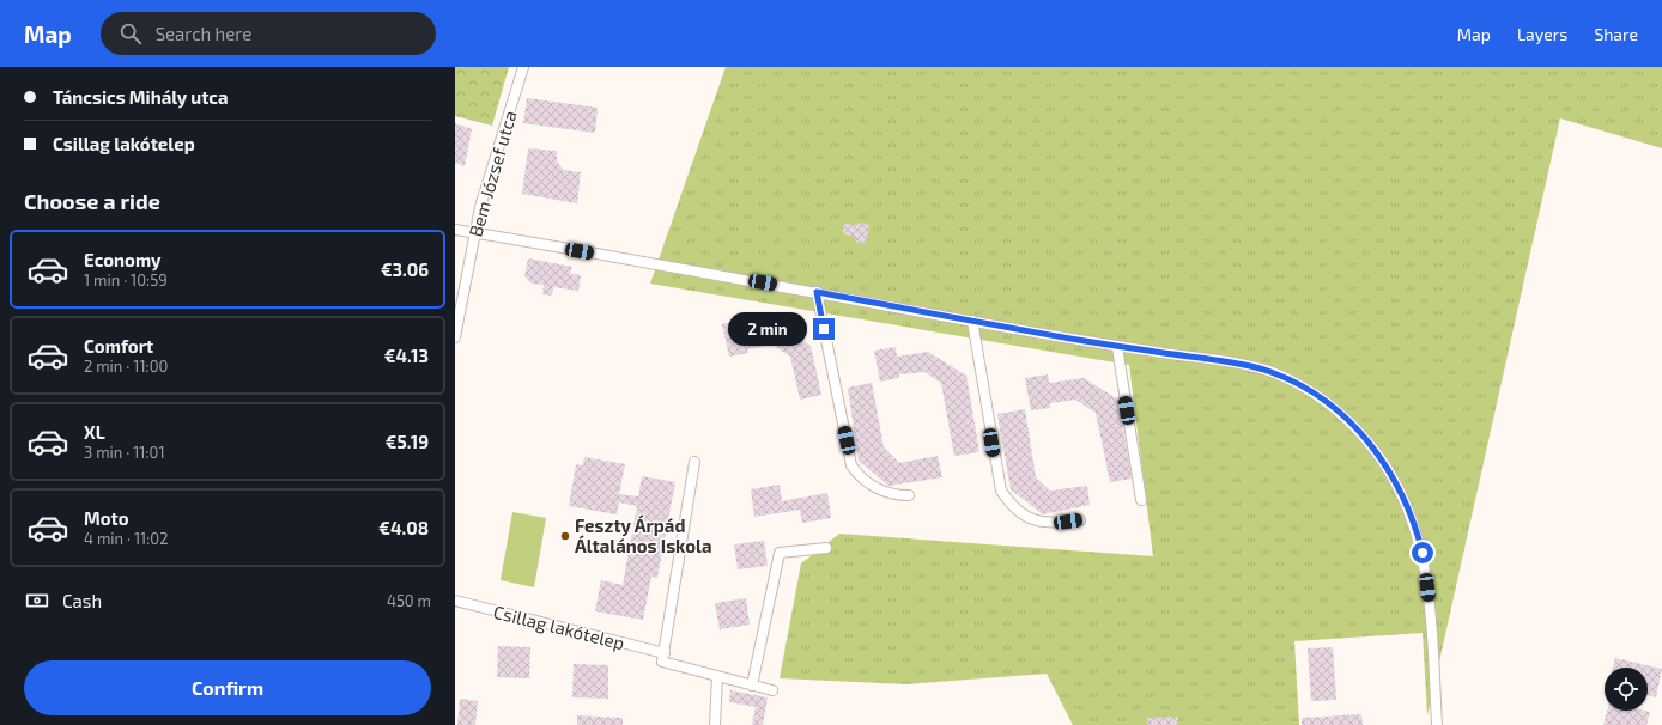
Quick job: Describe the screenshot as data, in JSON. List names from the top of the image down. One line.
{"streets":{"street":["Bem József utca","Csillag lakótelep"]},"places":["Feszty Árpád Általános Iskola"],"page":{"header":"Map","search":"Search here","nav":["Map","Layers","Share"],"banner":["Táncsics Mihály utca","Csillag lakótelep"],"heading":"Choose a ride","list":[{"name":"Economy","note":"1 min · 10:59","value":"€3.06"},{"name":"Comfort","note":"2 min · 11:00","value":"€4.13"},{"name":"XL","note":"3 min · 11:01","value":"€5.19"},{"name":"Moto","note":"4 min · 11:02","value":"€4.08"}],"bubble":"2 min","pay":["Cash","450 m"],"buttons":"Confirm"}}
